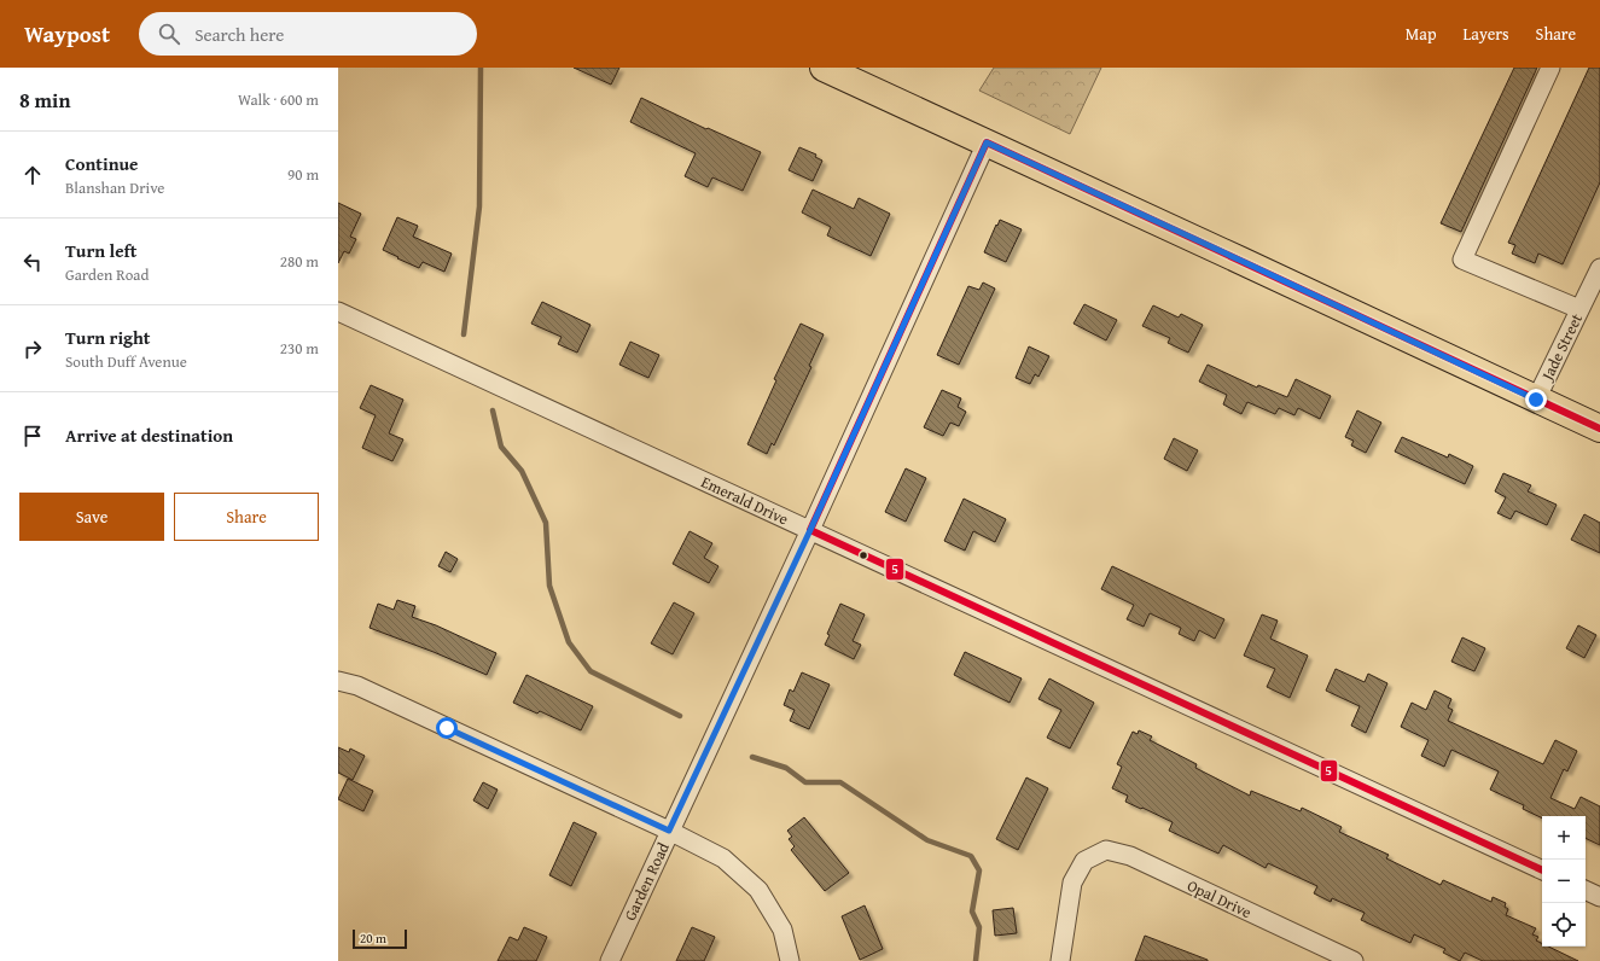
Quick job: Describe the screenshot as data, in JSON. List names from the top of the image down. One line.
{"streets":{"street":["Jade Street","Emerald Drive","Garden Road","Opal Drive"]},"crossings":[["Emerald Drive","Garden Road"]],"lines":["transit line 5"],"scale_bar":"20 m","page":{"header":"Waypost","search":"Search here","nav":["Map","Layers","Share"],"heading":["8 min","Walk · 600 m"],"list":[["Continue","Blanshan Drive","90 m"],["Turn left","Garden Road","280 m"],["Turn right","South Duff Avenue","230 m"],"Arrive at destination"],"buttons":["Save","Share"],"map_buttons":["+","−"],"scale":"20 m"}}
